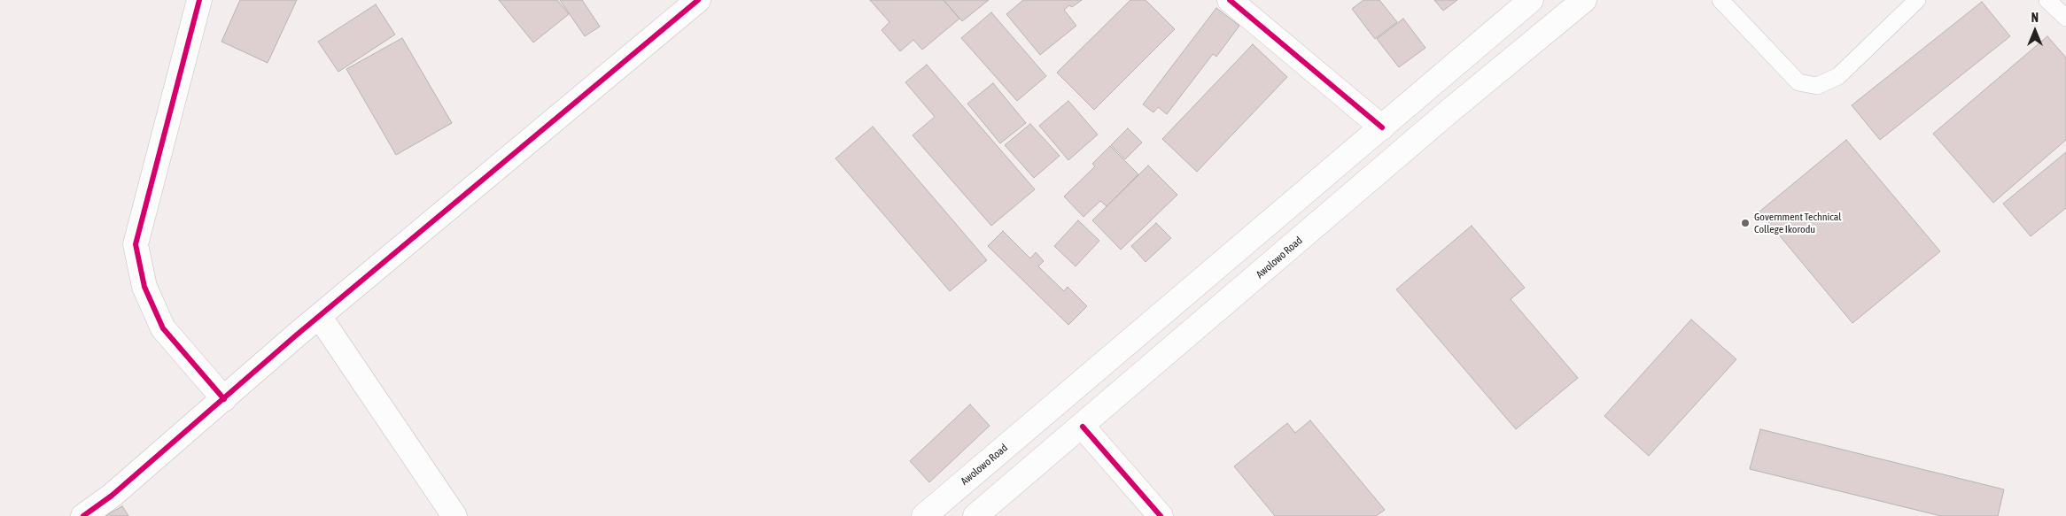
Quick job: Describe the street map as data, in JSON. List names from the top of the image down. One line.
{"streets":{"street":["Awolowo Road"]},"places":["Government Technical College Ikorodu"],"north":"top"}
